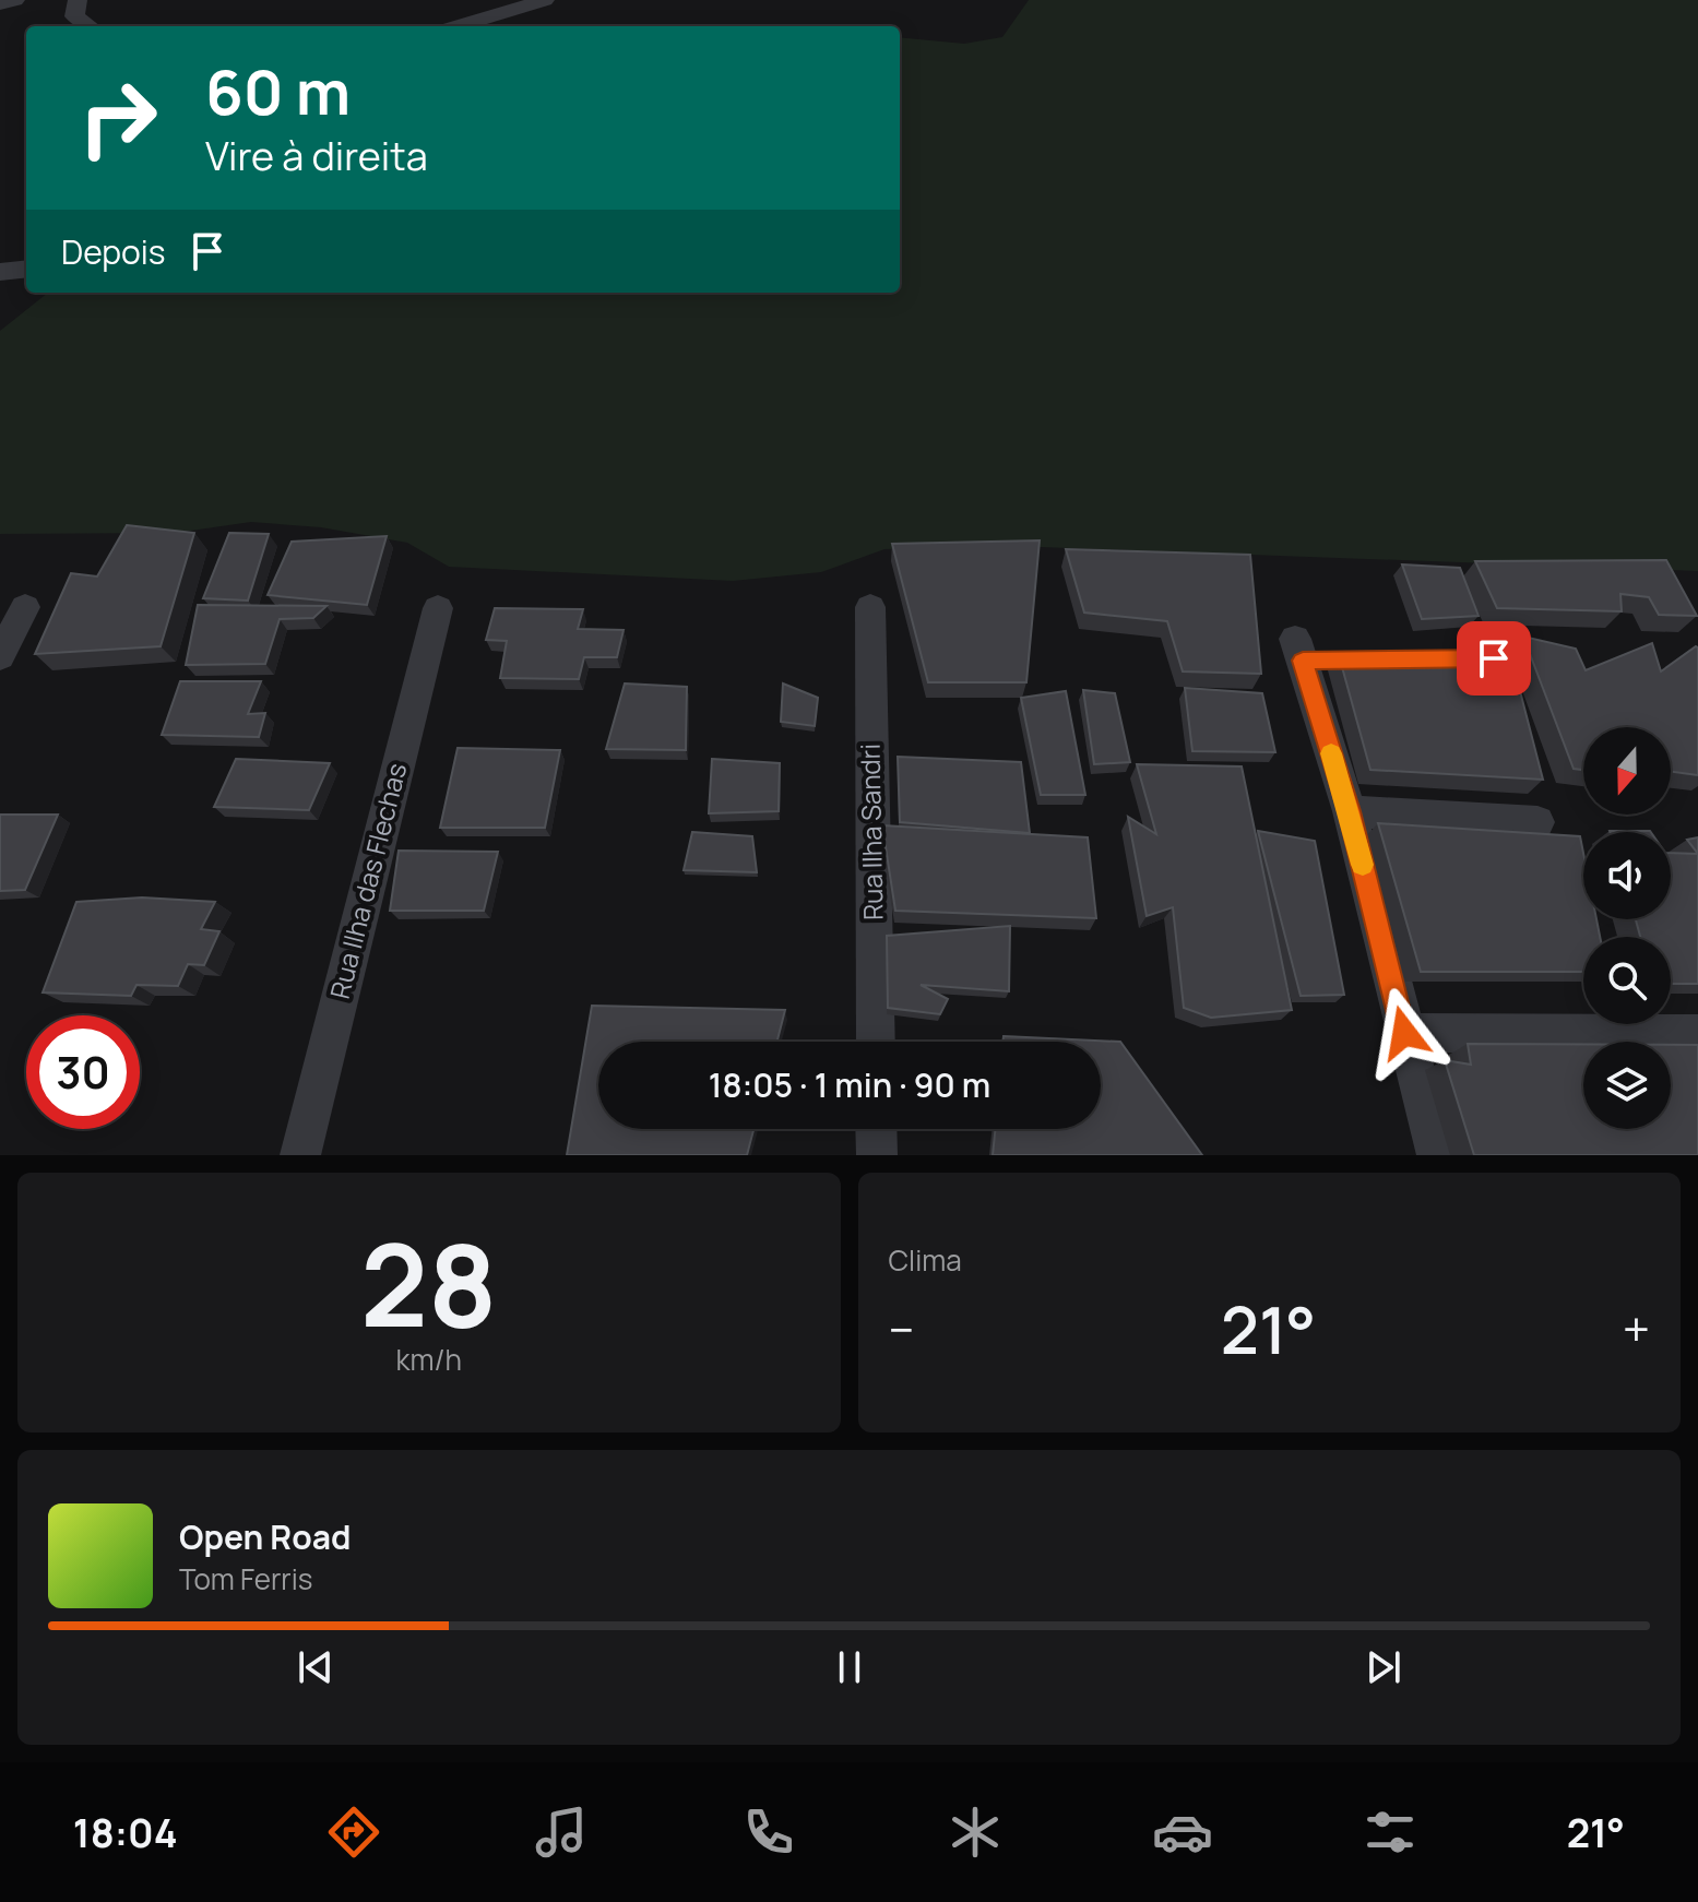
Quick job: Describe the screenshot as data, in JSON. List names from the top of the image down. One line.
{"streets":{"street":["Rua Ilha Sandri","Rua Ilha das Flechas"]},"north":"bottom","page":{"turn":["60 m","Vire à direita"],"then":"Depois","limit":"30","trip":"18:05 · 1 min · 90 m","tile":[["28","km/h"],"Clima"],"heat":["−","21°","+"],"song":["Open Road","Tom Ferris"],"tabs":["18:04","21°"]}}
